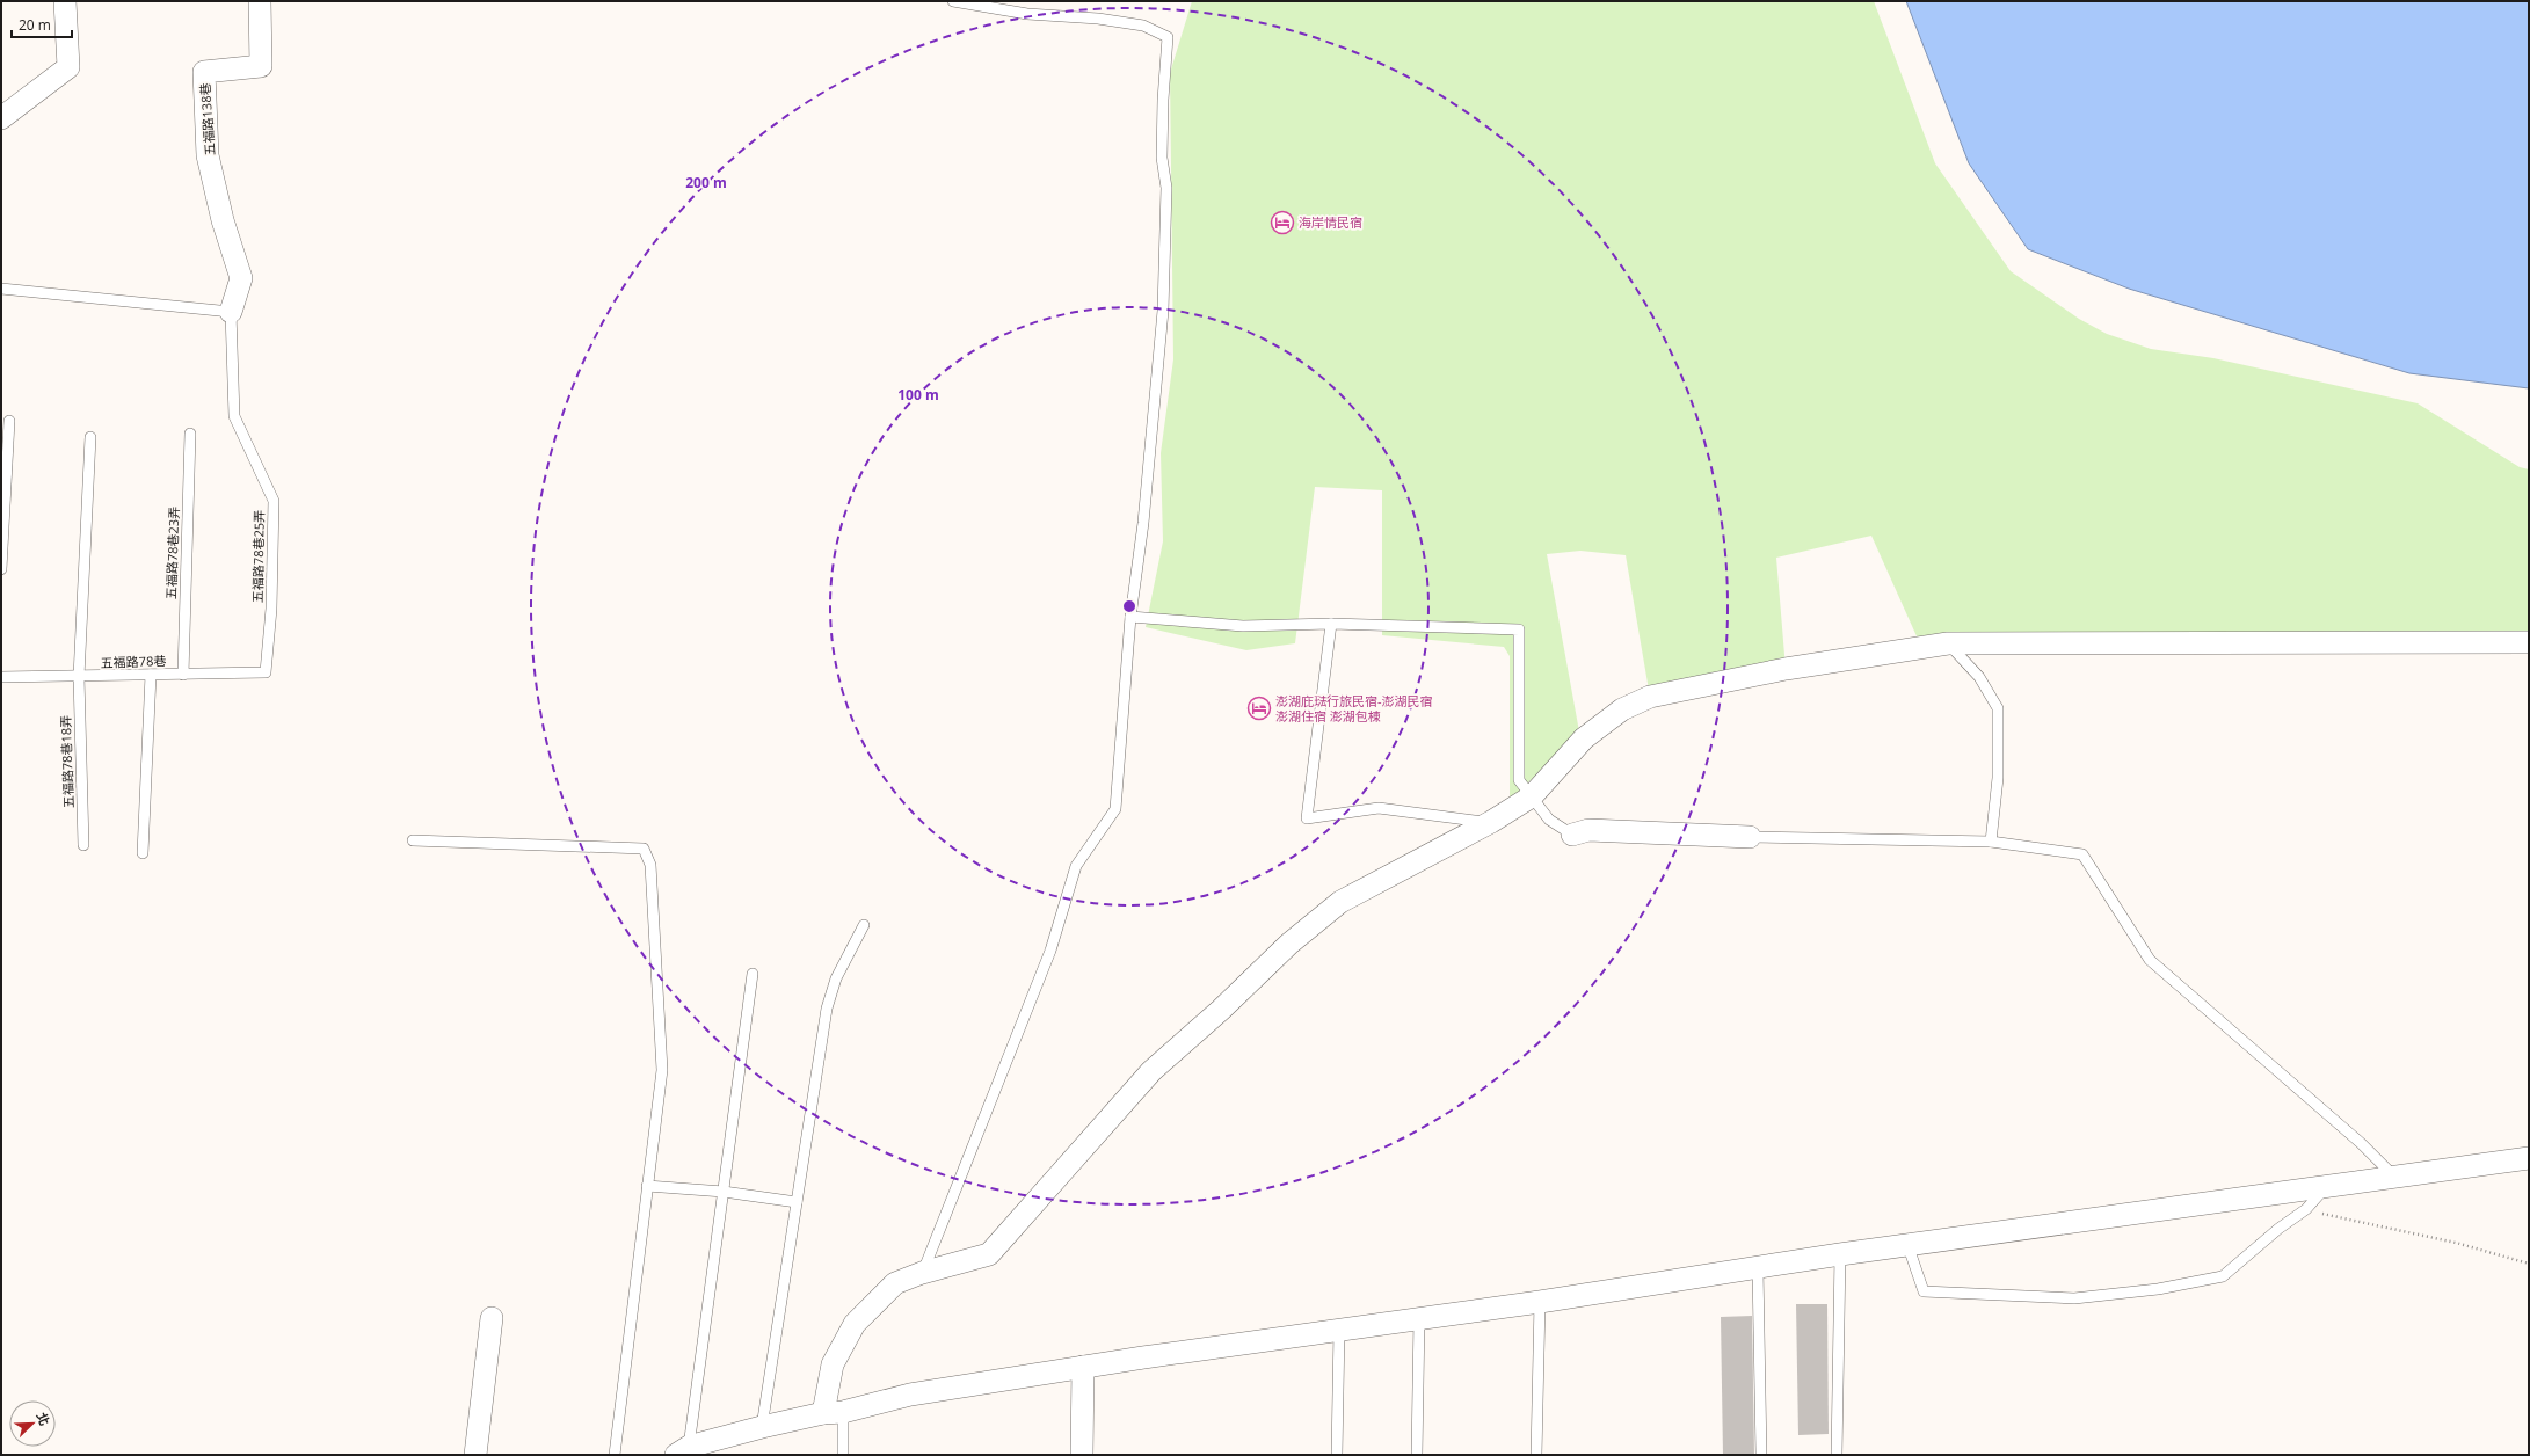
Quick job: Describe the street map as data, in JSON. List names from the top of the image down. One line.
{"streets":{"street":["五福路138巷"],"lane":["五福路78巷23弄","五福路78巷25弄","五福路78巷","五福路78巷18弄"]},"crossings":[["五福路138巷","五福路78巷25弄"],["五福路78巷23弄","五福路78巷"],["五福路78巷25弄","五福路78巷"],["五福路78巷","五福路78巷18弄"]],"places":{"hotel":["海岸情民宿","澎湖庇琺行旅民宿-澎湖民宿 澎湖住宿 澎湖包棟"]},"scale_bar":"20 m","north":"top right","rings":["200 m","100 m"]}
